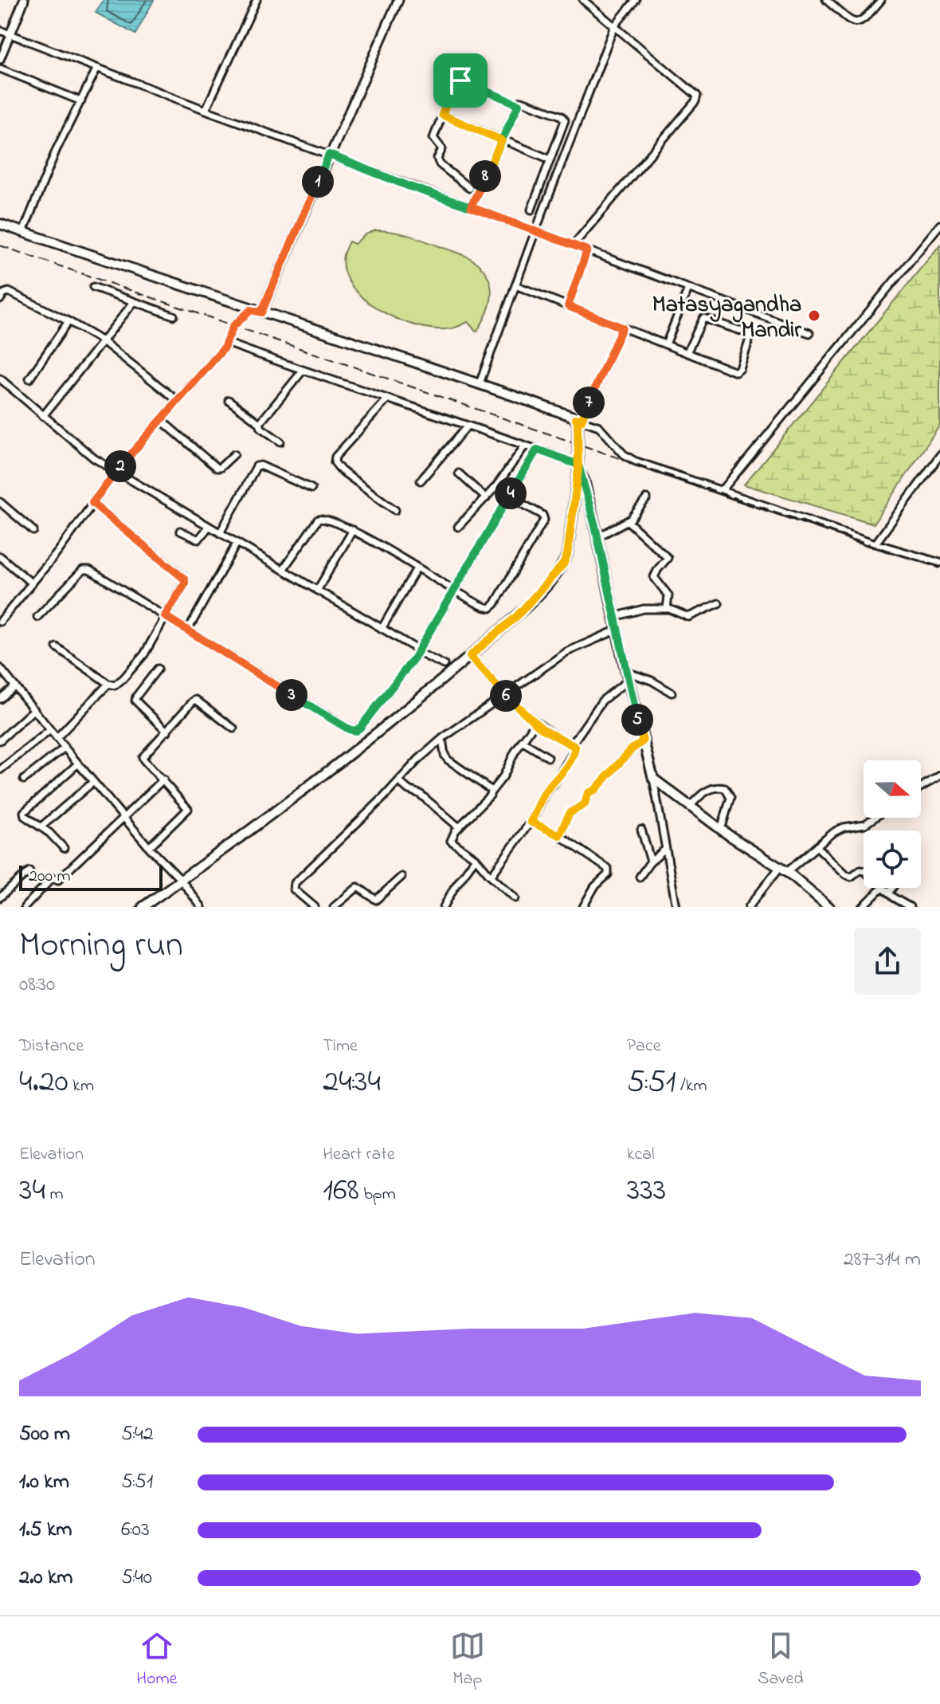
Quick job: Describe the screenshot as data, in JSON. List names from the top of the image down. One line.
{"places":["Matasyagandha Mandir"],"scale_bar":"200 m","north":"right","page":{"pins":["8","1","7","2","4","3","6","5"],"scale":"200 m","heading":["Morning run","08:30"],"stats":[["Distance","4.20 km"],["Time","24:34"],["Pace","5:51 /km"],["Elevation","34 m"],["Heart rate","168 bpm"],["kcal","333"]],"chart":["Elevation","287–314 m"],"list":[{"name":"500 m","note":"5:42"},{"name":"1.0 km","note":"5:51"},{"name":"1.5 km","note":"6:03"},{"name":"2.0 km","note":"5:40"}],"tabs":["Home","Map","Saved"]}}
